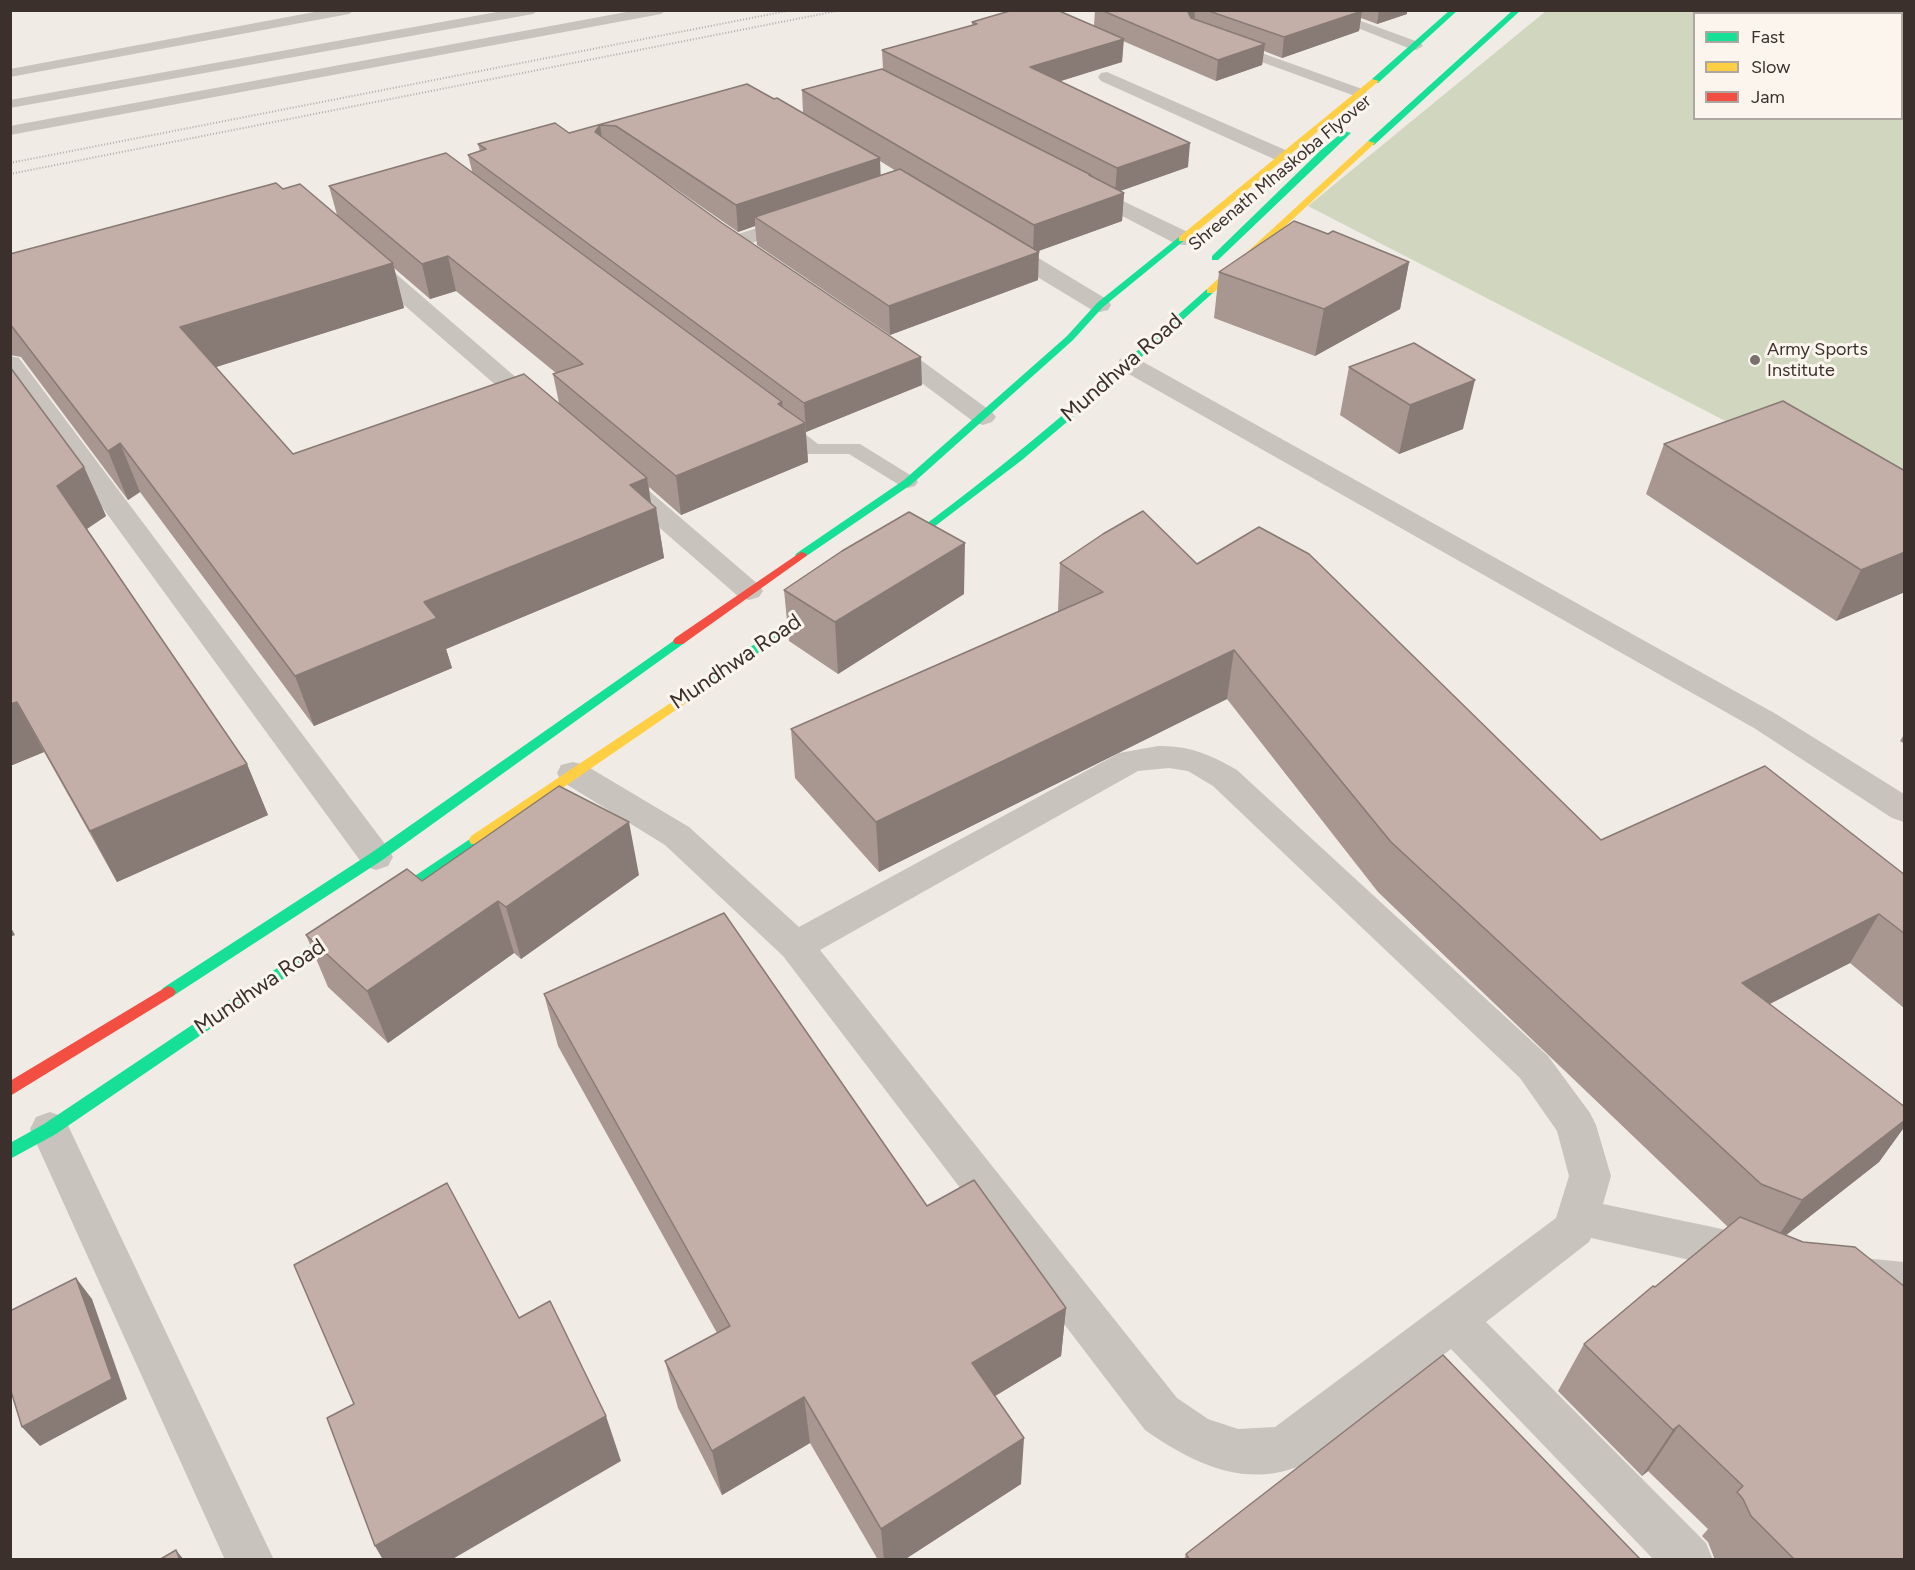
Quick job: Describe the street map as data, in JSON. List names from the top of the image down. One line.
{"streets":{"main road":["Shreenath Mhaskoba Flyover","Mundhwa Road"]},"crossings":[["Shreenath Mhaskoba Flyover","Mundhwa Road"]],"places":["Army Sports Institute"],"legend":["Fast","Slow","Jam"]}
